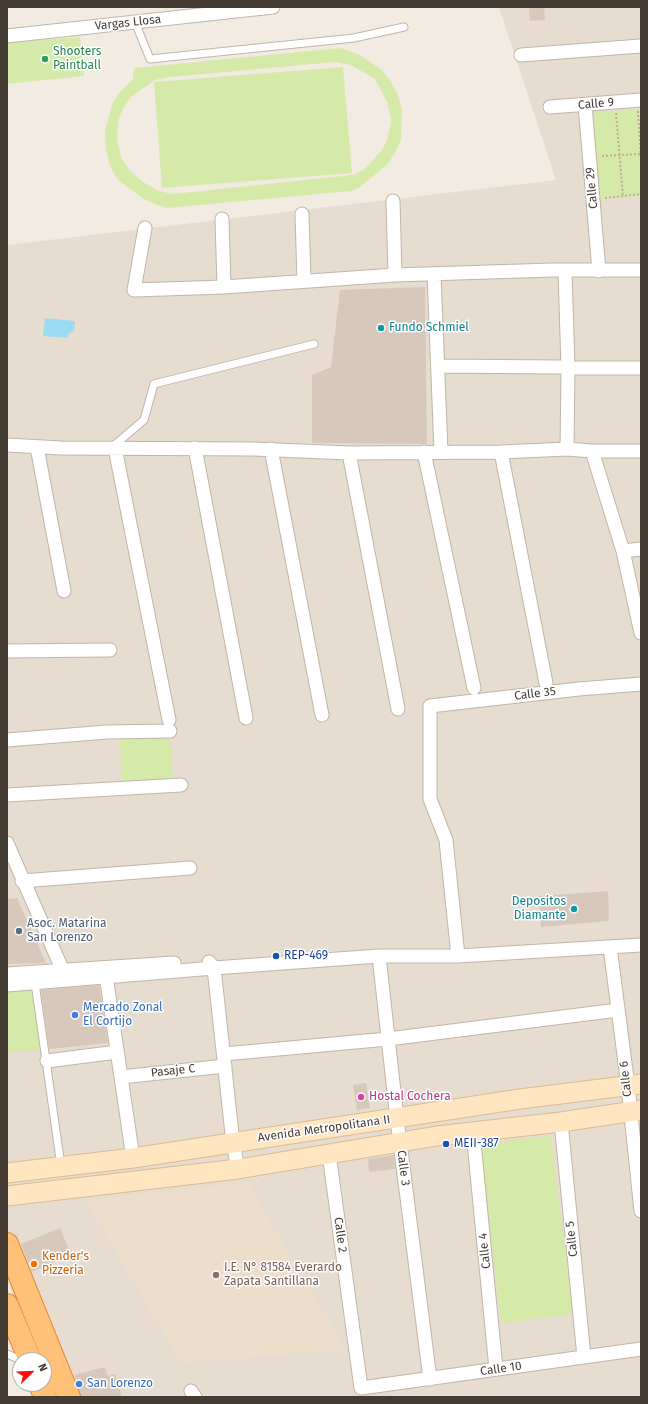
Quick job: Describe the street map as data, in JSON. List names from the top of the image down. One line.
{"streets":{"main road":["Avenida Metropolitana II"],"street":["Vargas Llosa","Calle 9","Calle 29","Calle 35","Pasaje C","Calle 6","Calle 3","Calle 2","Calle 5","Calle 4","Calle 10"]},"crossings":[["Calle 9","Calle 29"],["Pasaje C","Calle 6"],["Pasaje C","Calle 3"],["Calle 6","Avenida Metropolitana II"],["Avenida Metropolitana II","Calle 3"],["Avenida Metropolitana II","Calle 2"],["Avenida Metropolitana II","Calle 5"],["Avenida Metropolitana II","Calle 4"],["Calle 3","Calle 10"],["Calle 2","Calle 10"],["Calle 5","Calle 10"],["Calle 4","Calle 10"]],"places":["Shooters Paintball","Fundo Schmiel","Depositos Diamante","Asoc. Matarina San Lorenzo","REP-469","Mercado Zonal El Cortijo","Hostal Cochera","MEII-387","Kender's Pizzeria","I.E. N° 81584 Everardo Zapata Santillana","San Lorenzo"],"north":"top right"}
